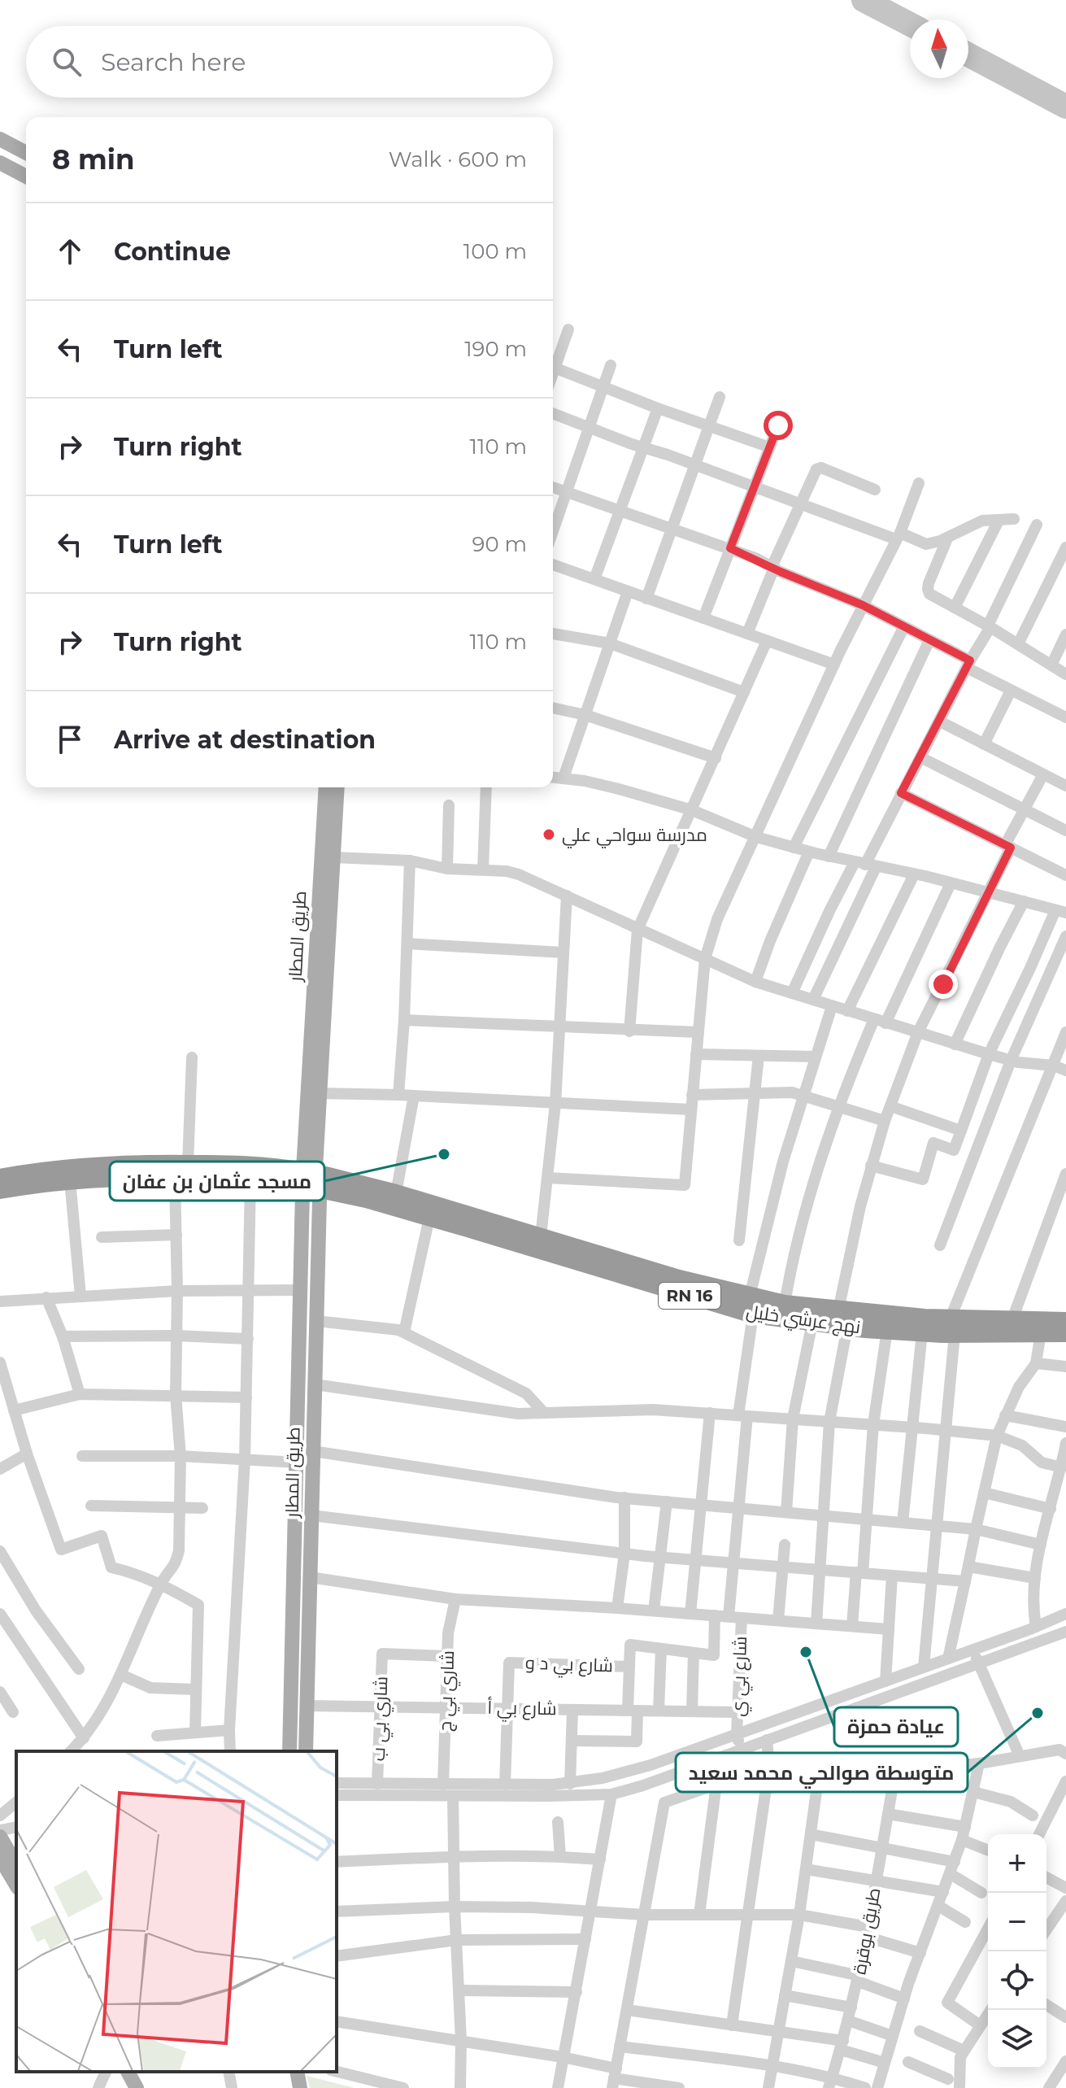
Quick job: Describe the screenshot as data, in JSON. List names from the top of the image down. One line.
{"streets":{"highway":["RN 16","نهج عرشي خليل"],"main road":["طريق المطار"],"street":["شارع بي د و","شارع بي ي","شاري بي ج","شارع بي أ","شاري بي ب","طريق بوقرة"]},"crossings":[["طريق المطار","نهج عرشي خليل"],["طريق المطار","شارع بي أ"],["شارع بي د و","شارع بي أ"],["شارع بي ي","شارع بي أ"],["شاري بي ج","شارع بي أ"],["شاري بي ج","شاري بي ب"],["شارع بي أ","شاري بي ب"]],"places":["مدرسة سواحي علي","مسجد عثمان بن عفان","عيادة حمزة","متوسطة صوالحي محمد سعيد"],"north":"top","page":{"search":"Search here","heading":["8 min","Walk · 600 m"],"list":[["Continue","100 m"],["Turn left","190 m"],["Turn right","110 m"],["Turn left","90 m"],["Turn right","110 m"],"Arrive at destination"],"map_buttons":["+","−"]}}
